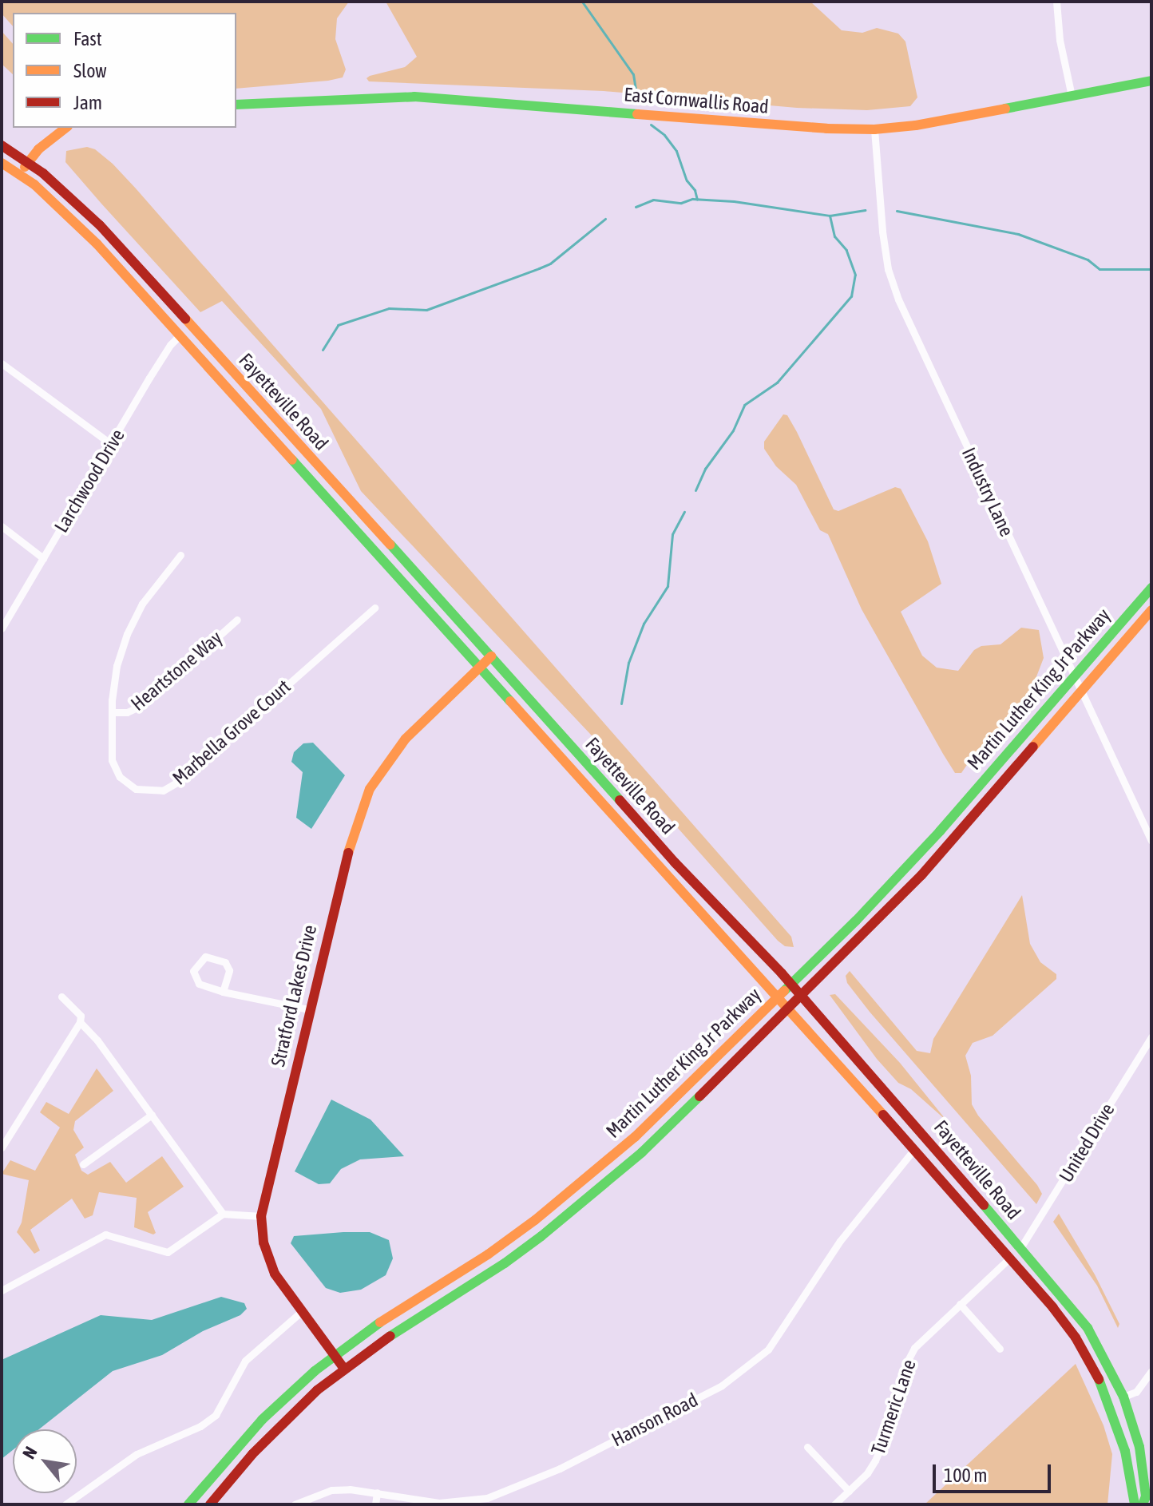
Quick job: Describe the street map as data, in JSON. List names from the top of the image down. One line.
{"streets":{"main road":["East Cornwallis Road","Fayetteville Road","Martin Luther King Jr Parkway","Stratford Lakes Drive"],"street":["Larchwood Drive","Industry Lane","Heartstone Way","Marbella Grove Court","United Drive","Turmeric Lane","Hanson Road"]},"crossings":[["East Cornwallis Road","Industry Lane"],["Fayetteville Road","Larchwood Drive"],["Fayetteville Road","Martin Luther King Jr Parkway"],["Fayetteville Road","Stratford Lakes Drive"],["Fayetteville Road","United Drive"],["Fayetteville Road","Turmeric Lane"],["Fayetteville Road","Hanson Road"],["Industry Lane","Martin Luther King Jr Parkway"],["Heartstone Way","Marbella Grove Court"],["Martin Luther King Jr Parkway","Stratford Lakes Drive"]],"legend":["Fast","Slow","Jam"],"scale_bar":"100 m","north":"top left"}
